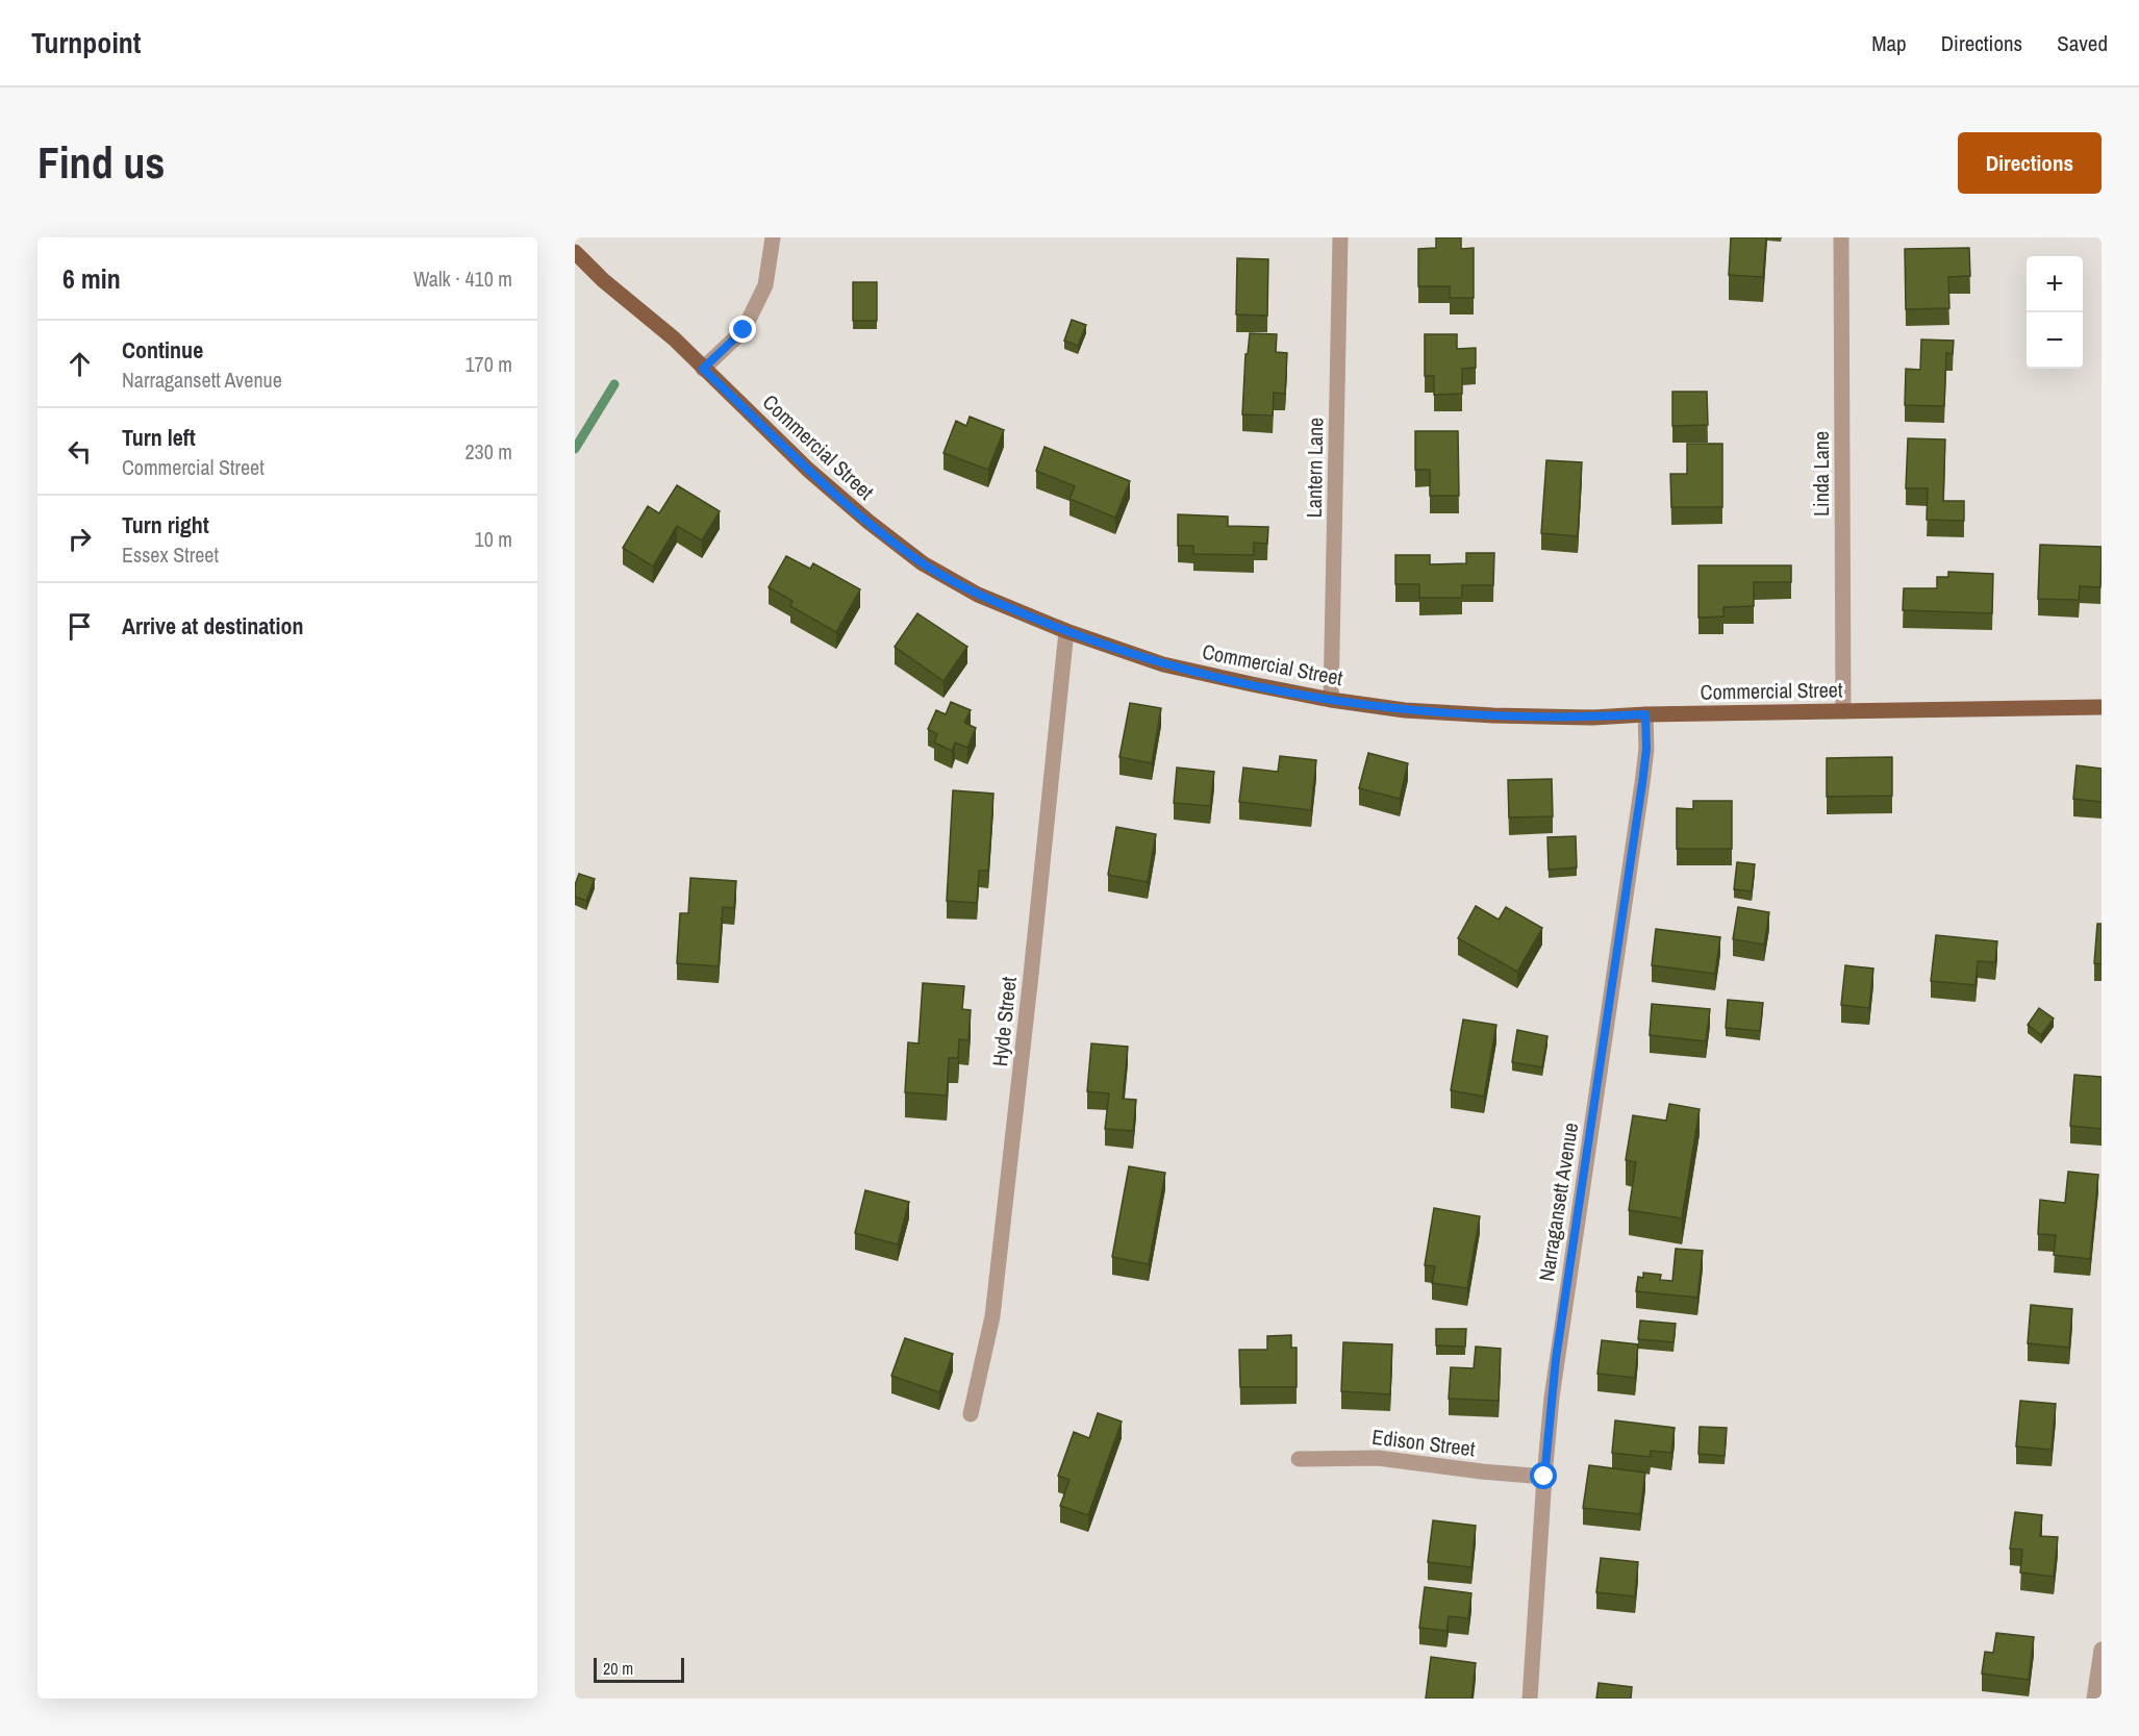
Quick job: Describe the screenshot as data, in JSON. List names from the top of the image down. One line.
{"streets":{"main road":["Commercial Street"],"street":["Lantern Lane","Linda Lane","Hyde Street","Narragansett Avenue","Edison Street"]},"crossings":[["Commercial Street","Lantern Lane"],["Commercial Street","Linda Lane"],["Commercial Street","Hyde Street"],["Commercial Street","Narragansett Avenue"],["Narragansett Avenue","Edison Street"]],"scale_bar":"20 m","page":{"header":"Turnpoint","nav":["Map","Directions","Saved"],"buttons":"Directions","title":"Find us","heading":["6 min","Walk · 410 m"],"map_buttons":["+","−"],"list":[["Continue","Narragansett Avenue","170 m"],["Turn left","Commercial Street","230 m"],["Turn right","Essex Street","10 m"],"Arrive at destination"],"scale":"20 m"}}
